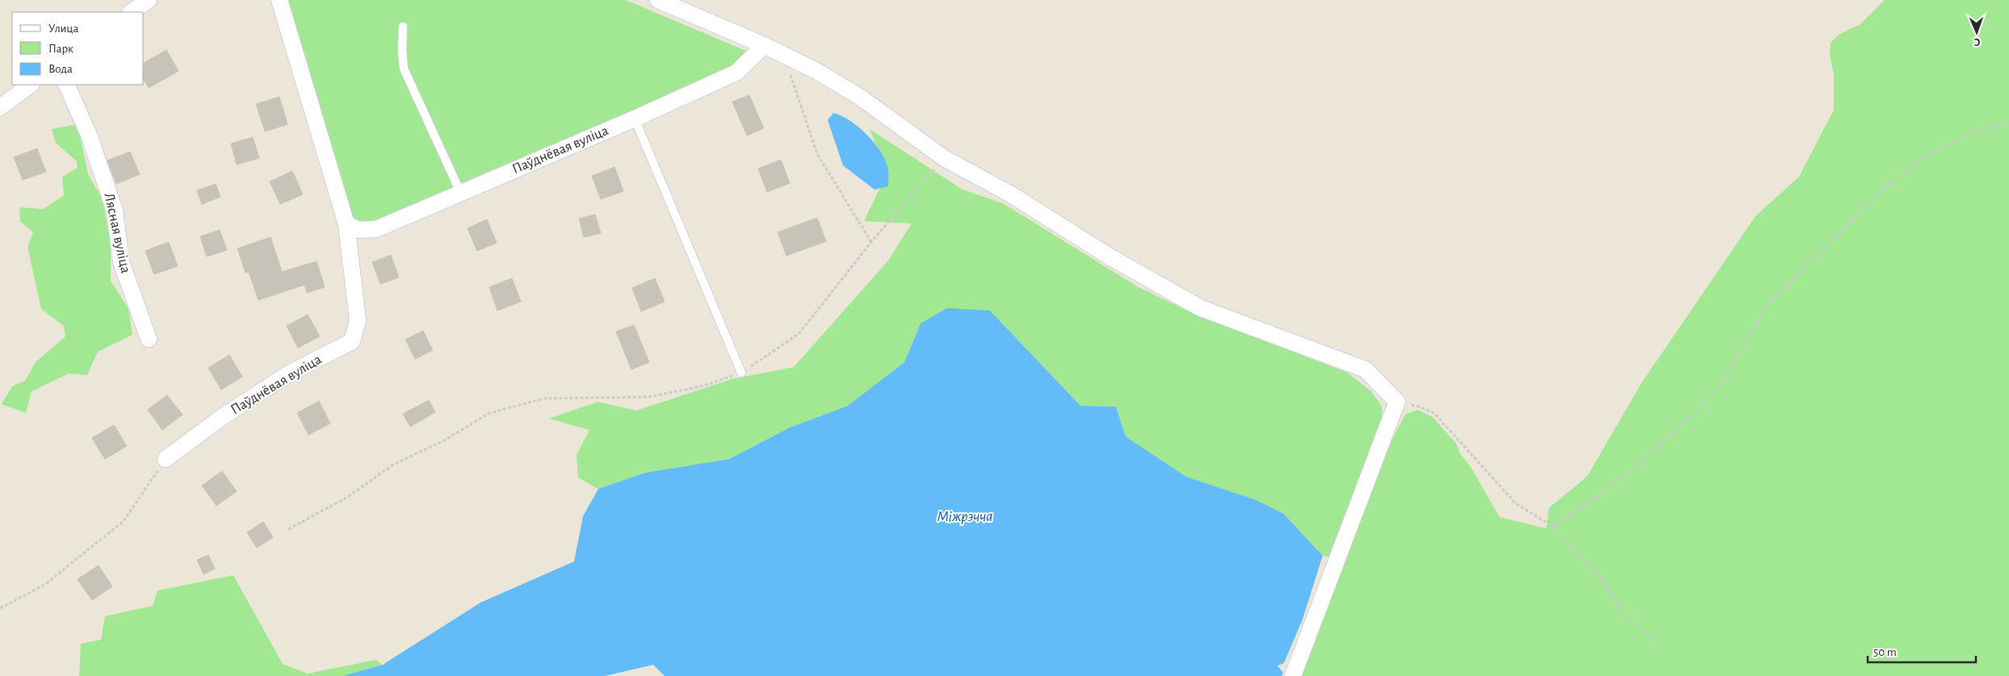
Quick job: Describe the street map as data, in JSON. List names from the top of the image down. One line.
{"streets":{"street":["Паўднёвая вуліца","Лясная вуліца"]},"water":["Міжрэчча"],"legend":["Улица","Парк","Вода"],"scale_bar":"50 m","north":"bottom"}
